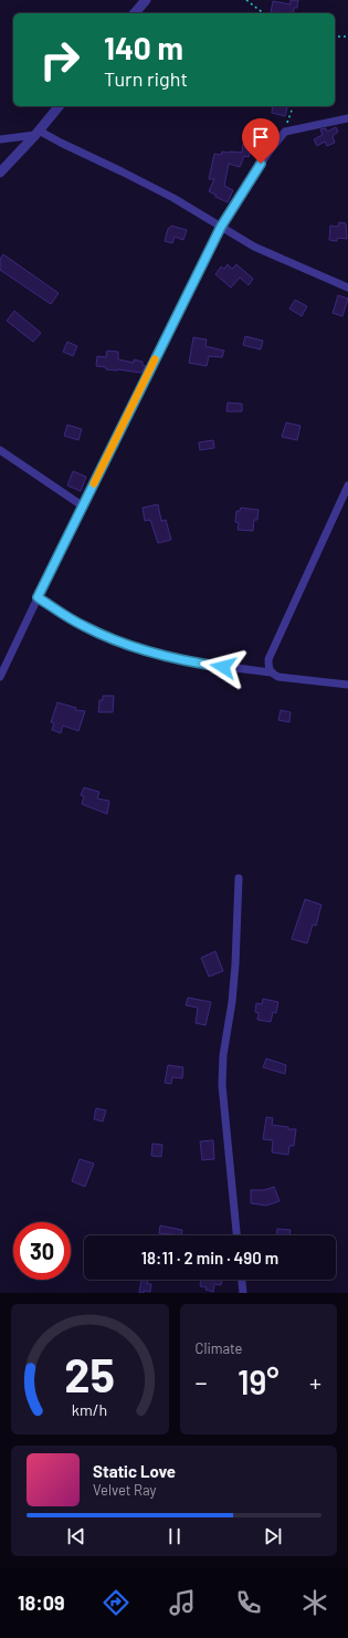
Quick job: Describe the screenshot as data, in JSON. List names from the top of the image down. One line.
{"page":{"turn":["140 m","Turn right"],"limit":"30","trip":"18:11 · 2 min · 490 m","tile":"Climate","heat":["−","19°","+"],"song":["Static Love","Velvet Ray"],"tabs":"18:09","gauge":["25","km/h"]}}
